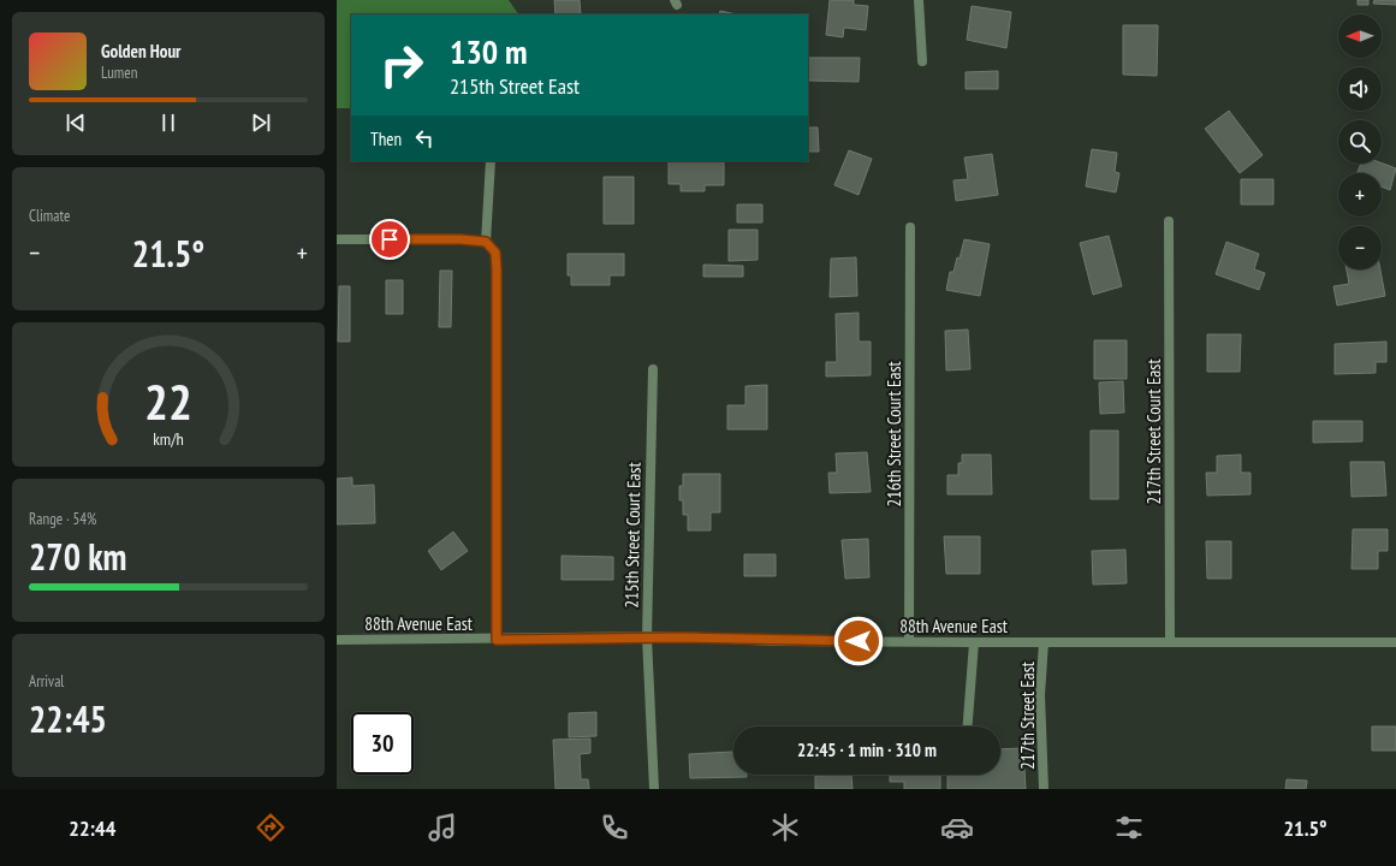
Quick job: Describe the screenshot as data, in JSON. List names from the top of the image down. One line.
{"streets":{"street":["217th Street Court East","216th Street Court East","215th Street Court East","88th Avenue East","217th Street East"]},"crossings":[["217th Street Court East","88th Avenue East"],["216th Street Court East","88th Avenue East"],["215th Street Court East","88th Avenue East"],["88th Avenue East","217th Street East"]],"north":"left","page":{"map_buttons":["+","−"],"turn":["130 m","215th Street East"],"song":["Golden Hour","Lumen"],"then":"Then","tile":["Climate",["Range · 54%","270 km"],["Arrival","22:45"]],"heat":["−","21.5°","+"],"limit":"30","trip":"22:45 · 1 min · 310 m","tabs":["22:44","21.5°"],"gauge":["22","km/h"]}}
